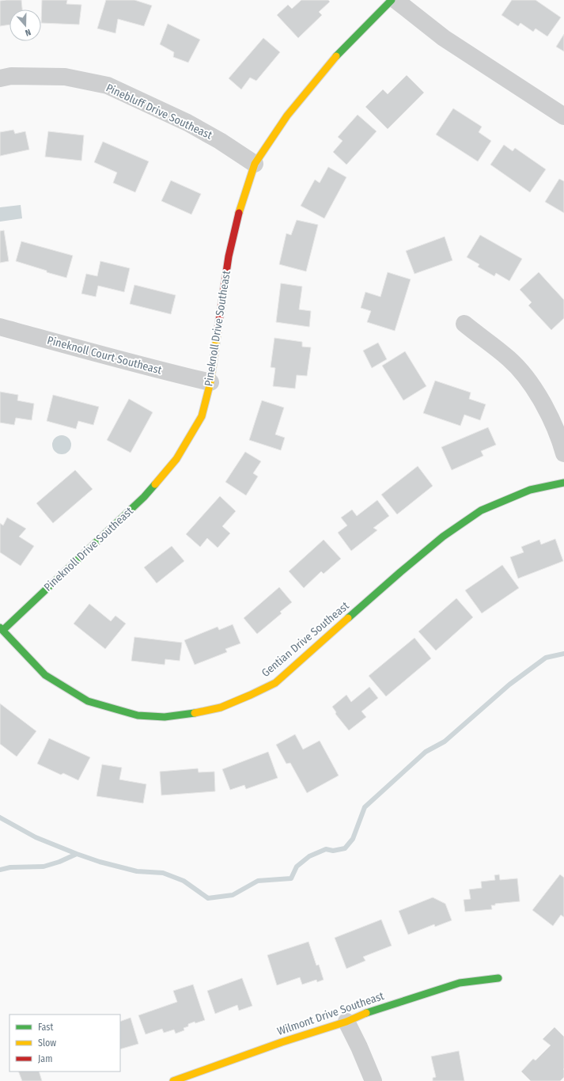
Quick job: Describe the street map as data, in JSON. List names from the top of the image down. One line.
{"streets":{"street":["Pinebluff Drive Southeast","Pineknoll Drive Southeast","Pineknoll Court Southeast","Gentian Drive Southeast","Wilmont Drive Southeast"]},"crossings":[["Pinebluff Drive Southeast","Pineknoll Drive Southeast"],["Pineknoll Drive Southeast","Pineknoll Court Southeast"],["Pineknoll Drive Southeast","Gentian Drive Southeast"]],"legend":["Fast","Slow","Jam"],"north":"bottom"}
